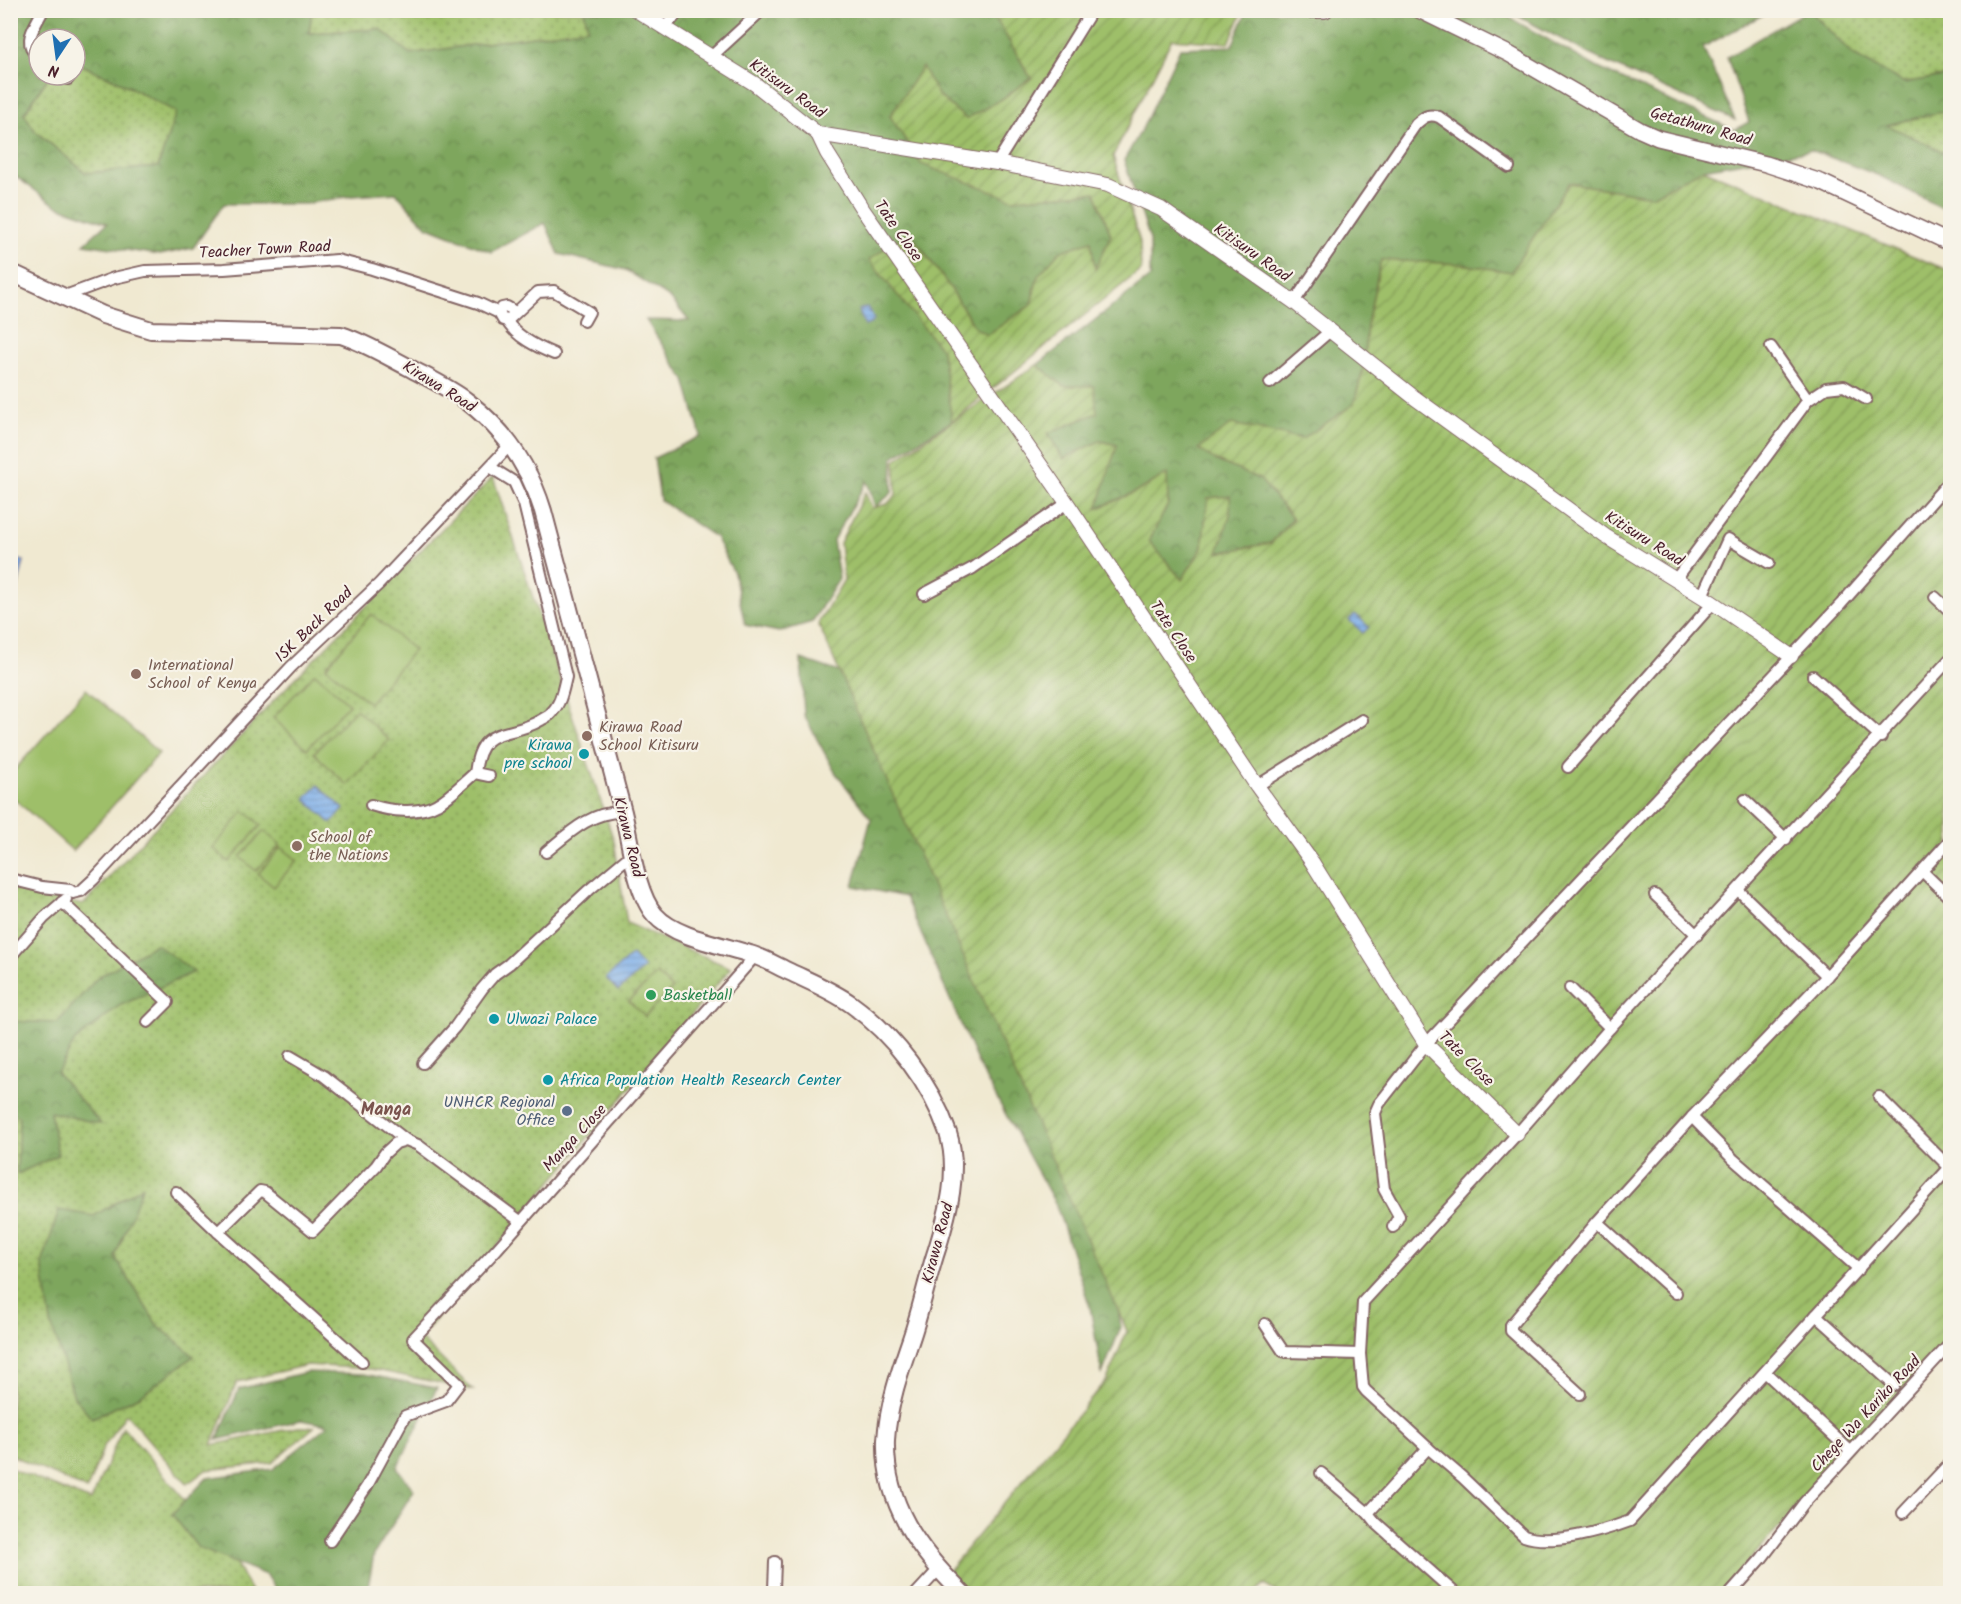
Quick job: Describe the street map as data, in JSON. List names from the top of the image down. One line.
{"streets":{"main road":["Getathuru Road","Kirawa Road"],"street":["Kitisuru Road","Tate Close","Teacher Town Road","ISK Back Road","Manga Close","Chege Wa Kariko Road"]},"crossings":[["Kitisuru Road","Tate Close"],["Teacher Town Road","Kirawa Road"],["Kirawa Road","ISK Back Road"],["Kirawa Road","Manga Close"]],"districts":["Manga"],"places":["International School of Kenya","Kirawa Road School Kitisuru","Kirawa pre school","School of the Nations","Basketball","Ulwazi Palace","Africa Population Health Research Center","UNHCR Regional Office"],"north":"bottom"}
